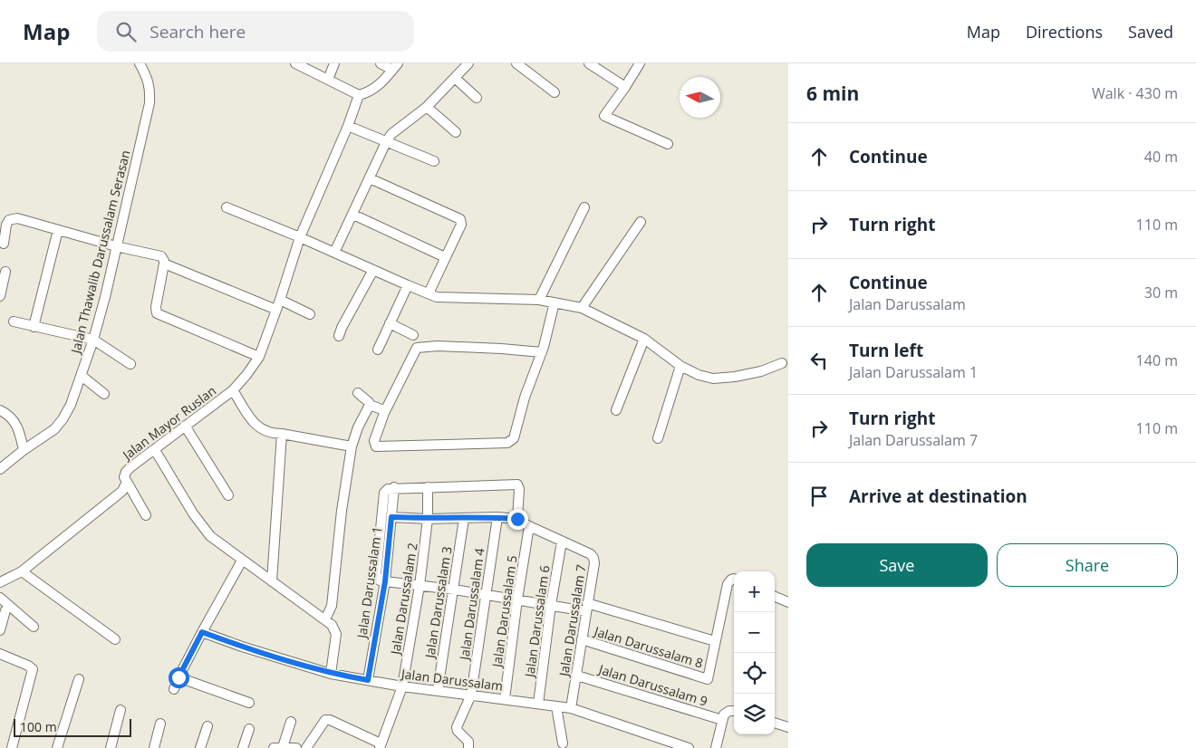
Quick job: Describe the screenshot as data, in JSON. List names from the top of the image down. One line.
{"streets":{"street":["Jalan Thawalib Darussalam Serasan","Jalan Mayor Ruslan","Jalan Darussalam 1","Jalan Darussalam 2","Jalan Darussalam 3","Jalan Darussalam 4","Jalan Darussalam 5","Jalan Darussalam 7","Jalan Darussalam 6","Jalan Darussalam 8","Jalan Darussalam","Jalan Darussalam 9"]},"crossings":[["Jalan Darussalam 1","Jalan Darussalam 7"],["Jalan Darussalam 1","Jalan Darussalam"],["Jalan Darussalam 2","Jalan Darussalam 7"],["Jalan Darussalam 2","Jalan Darussalam"],["Jalan Darussalam 3","Jalan Darussalam 7"],["Jalan Darussalam 3","Jalan Darussalam"],["Jalan Darussalam 4","Jalan Darussalam 7"],["Jalan Darussalam 4","Jalan Darussalam"],["Jalan Darussalam 5","Jalan Darussalam 7"],["Jalan Darussalam 5","Jalan Darussalam"],["Jalan Darussalam 7","Jalan Darussalam 6"],["Jalan Darussalam 7","Jalan Darussalam 8"],["Jalan Darussalam 7","Jalan Darussalam"],["Jalan Darussalam 7","Jalan Darussalam 9"],["Jalan Darussalam 6","Jalan Darussalam"]],"scale_bar":"100 m","north":"left","page":{"header":"Map","search":"Search here","nav":["Map","Directions","Saved"],"heading":["6 min","Walk · 430 m"],"list":[["Continue","40 m"],["Turn right","110 m"],["Continue","Jalan Darussalam","30 m"],["Turn left","Jalan Darussalam 1","140 m"],["Turn right","Jalan Darussalam 7","110 m"],"Arrive at destination"],"buttons":["Save","Share"],"map_buttons":["+","−"],"scale":"100 m"}}
